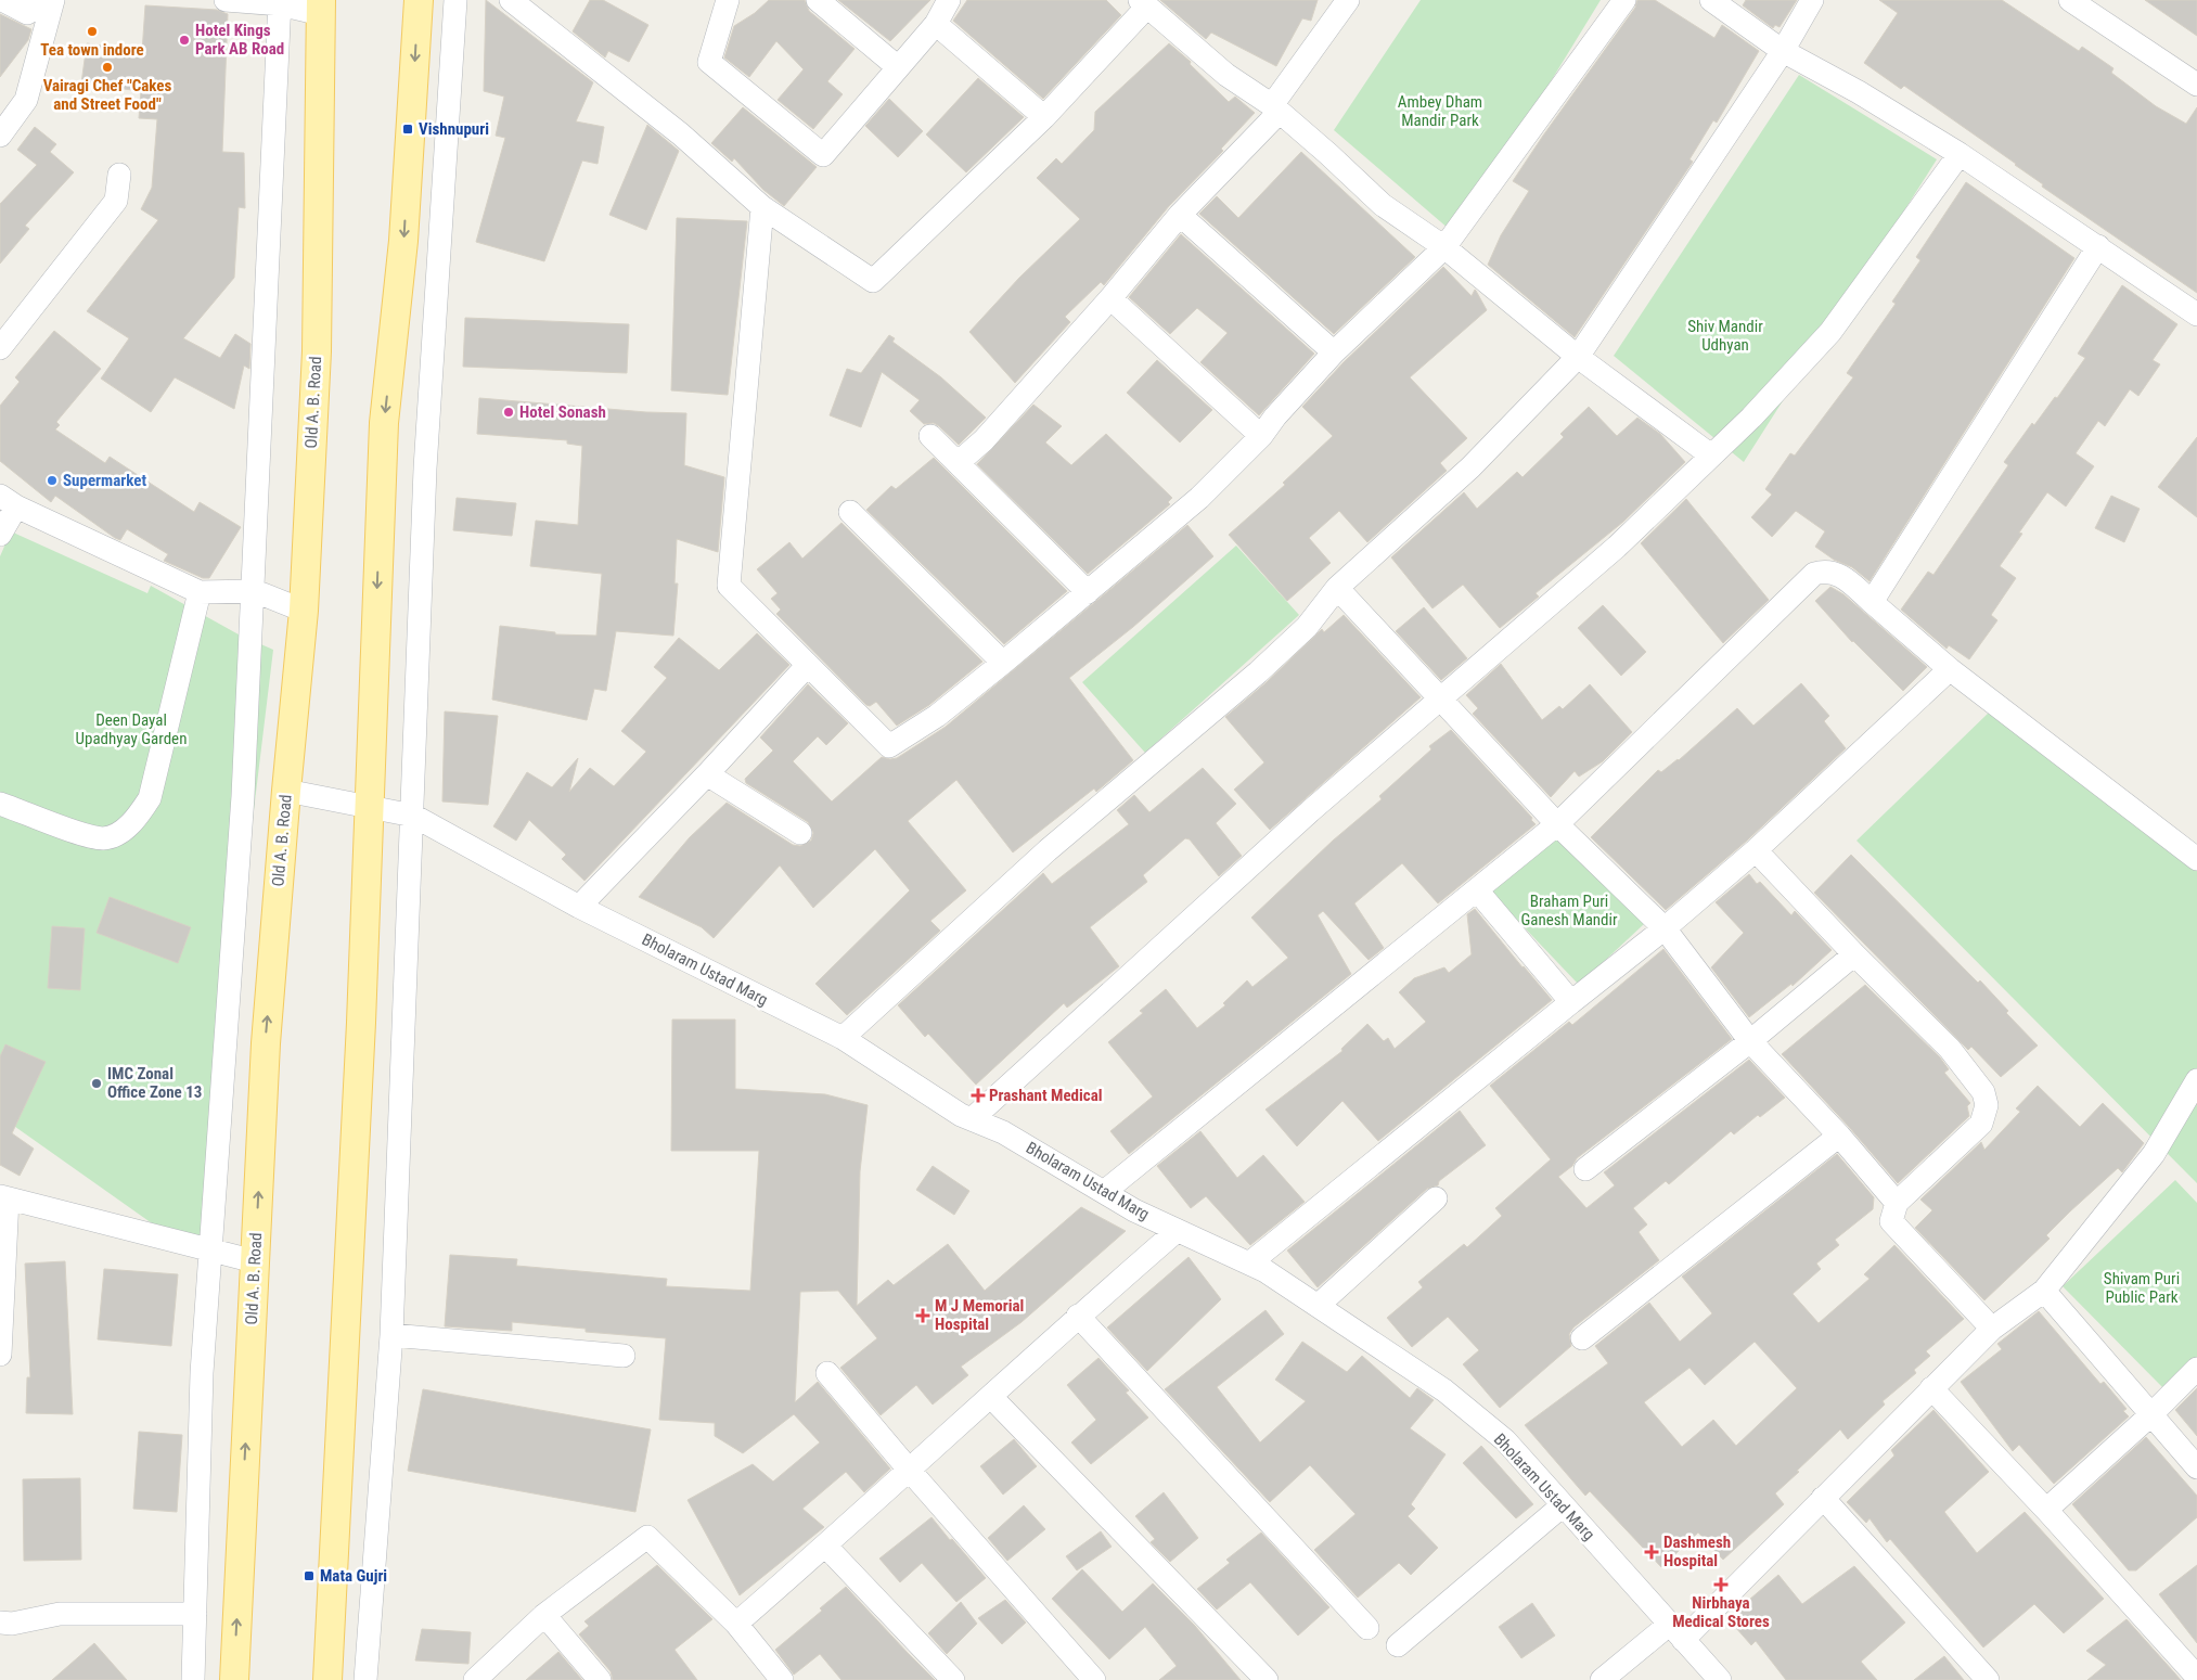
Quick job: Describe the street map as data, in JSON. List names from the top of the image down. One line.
{"streets":{"main road":["Old A. B. Road"],"street":["Bholaram Ustad Marg"]},"crossings":[["Old A. B. Road","Bholaram Ustad Marg"]],"parks":["Ambey Dham Mandir Park","Shiv Mandir Udhyan","Deen Dayal Upadhyay Garden","Braham Puri Ganesh Mandir","Shivam Puri Public Park"],"places":{"other":["Tea town indore","Hotel Kings Park AB Road","Vairagi Chef \"Cakes and Street Food\"","Hotel Sonash","Supermarket","IMC Zonal Office Zone 13"],"transit":["Vishnupuri","Mata Gujri"],"health":["Prashant Medical","M J Memorial Hospital","Dashmesh Hospital","Nirbhaya Medical Stores"]}}
